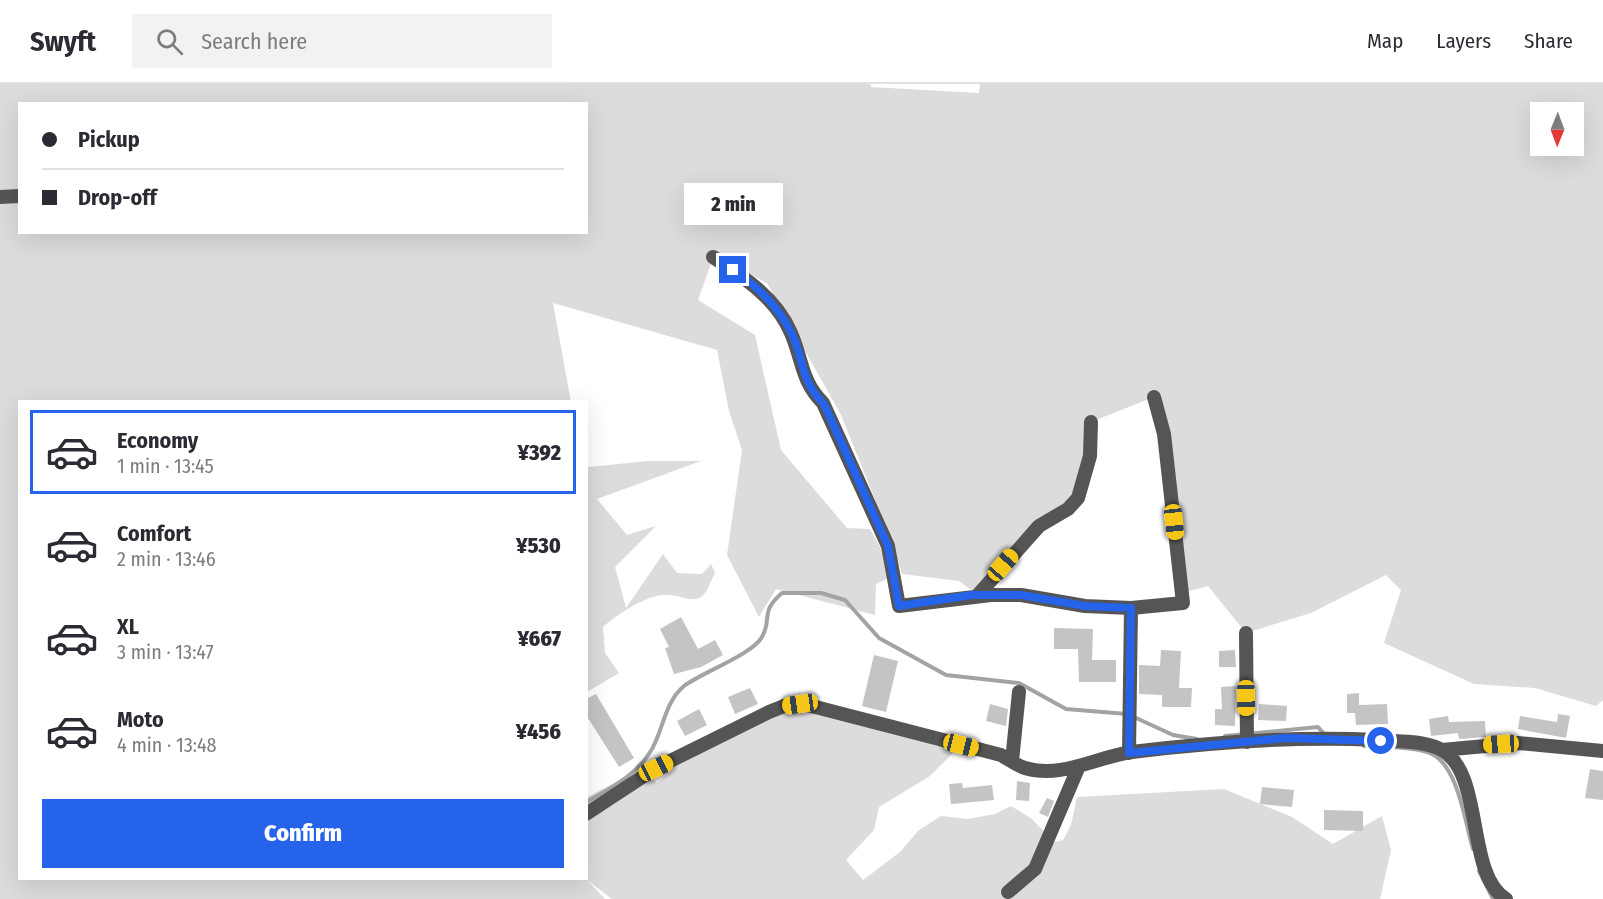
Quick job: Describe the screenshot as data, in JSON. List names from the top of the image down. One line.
{"north":"bottom","page":{"header":"Swyft","search":"Search here","nav":["Map","Layers","Share"],"banner":["Pickup","Drop-off"],"bubble":"2 min","list":[{"name":"Economy","note":"1 min · 13:45","value":"¥392"},{"name":"Comfort","note":"2 min · 13:46","value":"¥530"},{"name":"XL","note":"3 min · 13:47","value":"¥667"},{"name":"Moto","note":"4 min · 13:48","value":"¥456"}],"buttons":"Confirm"}}
